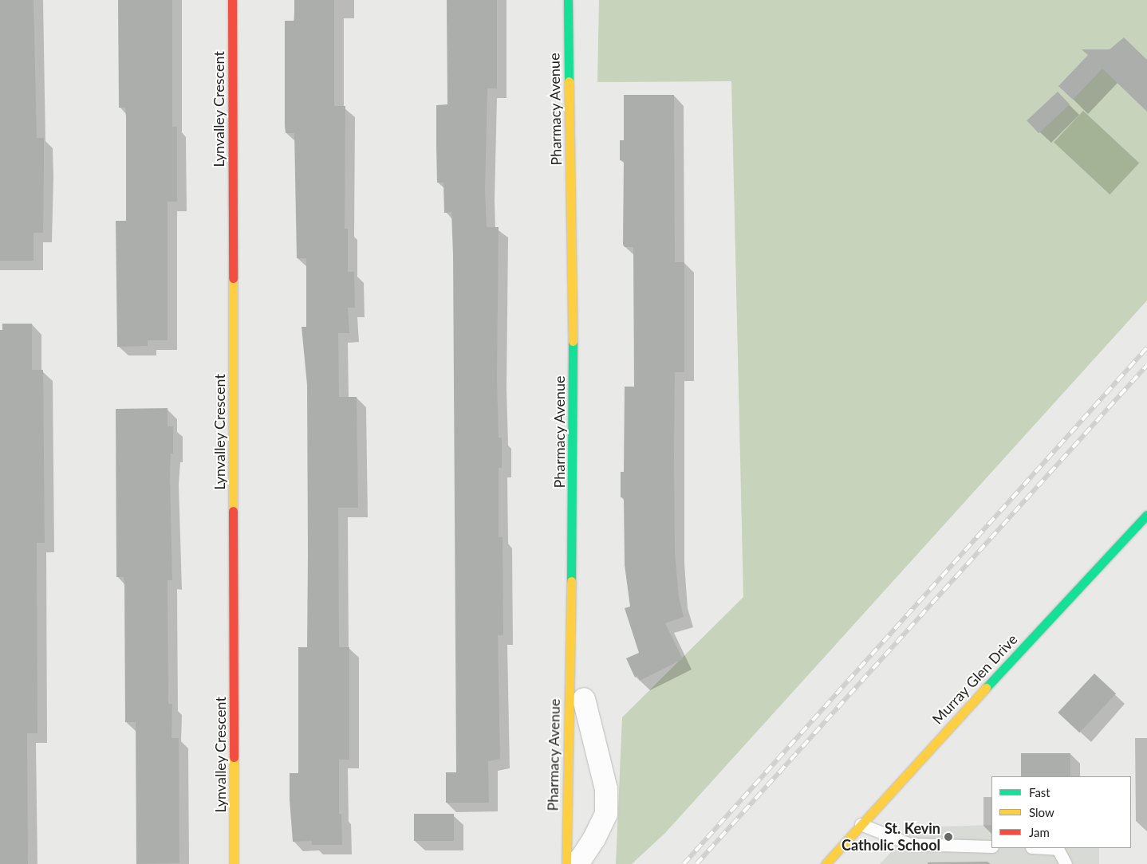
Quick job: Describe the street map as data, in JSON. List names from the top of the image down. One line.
{"streets":{"street":["Lynvalley Crescent","Pharmacy Avenue","Murray Glen Drive"]},"places":["St. Kevin Catholic School"],"legend":["Fast","Slow","Jam"]}
